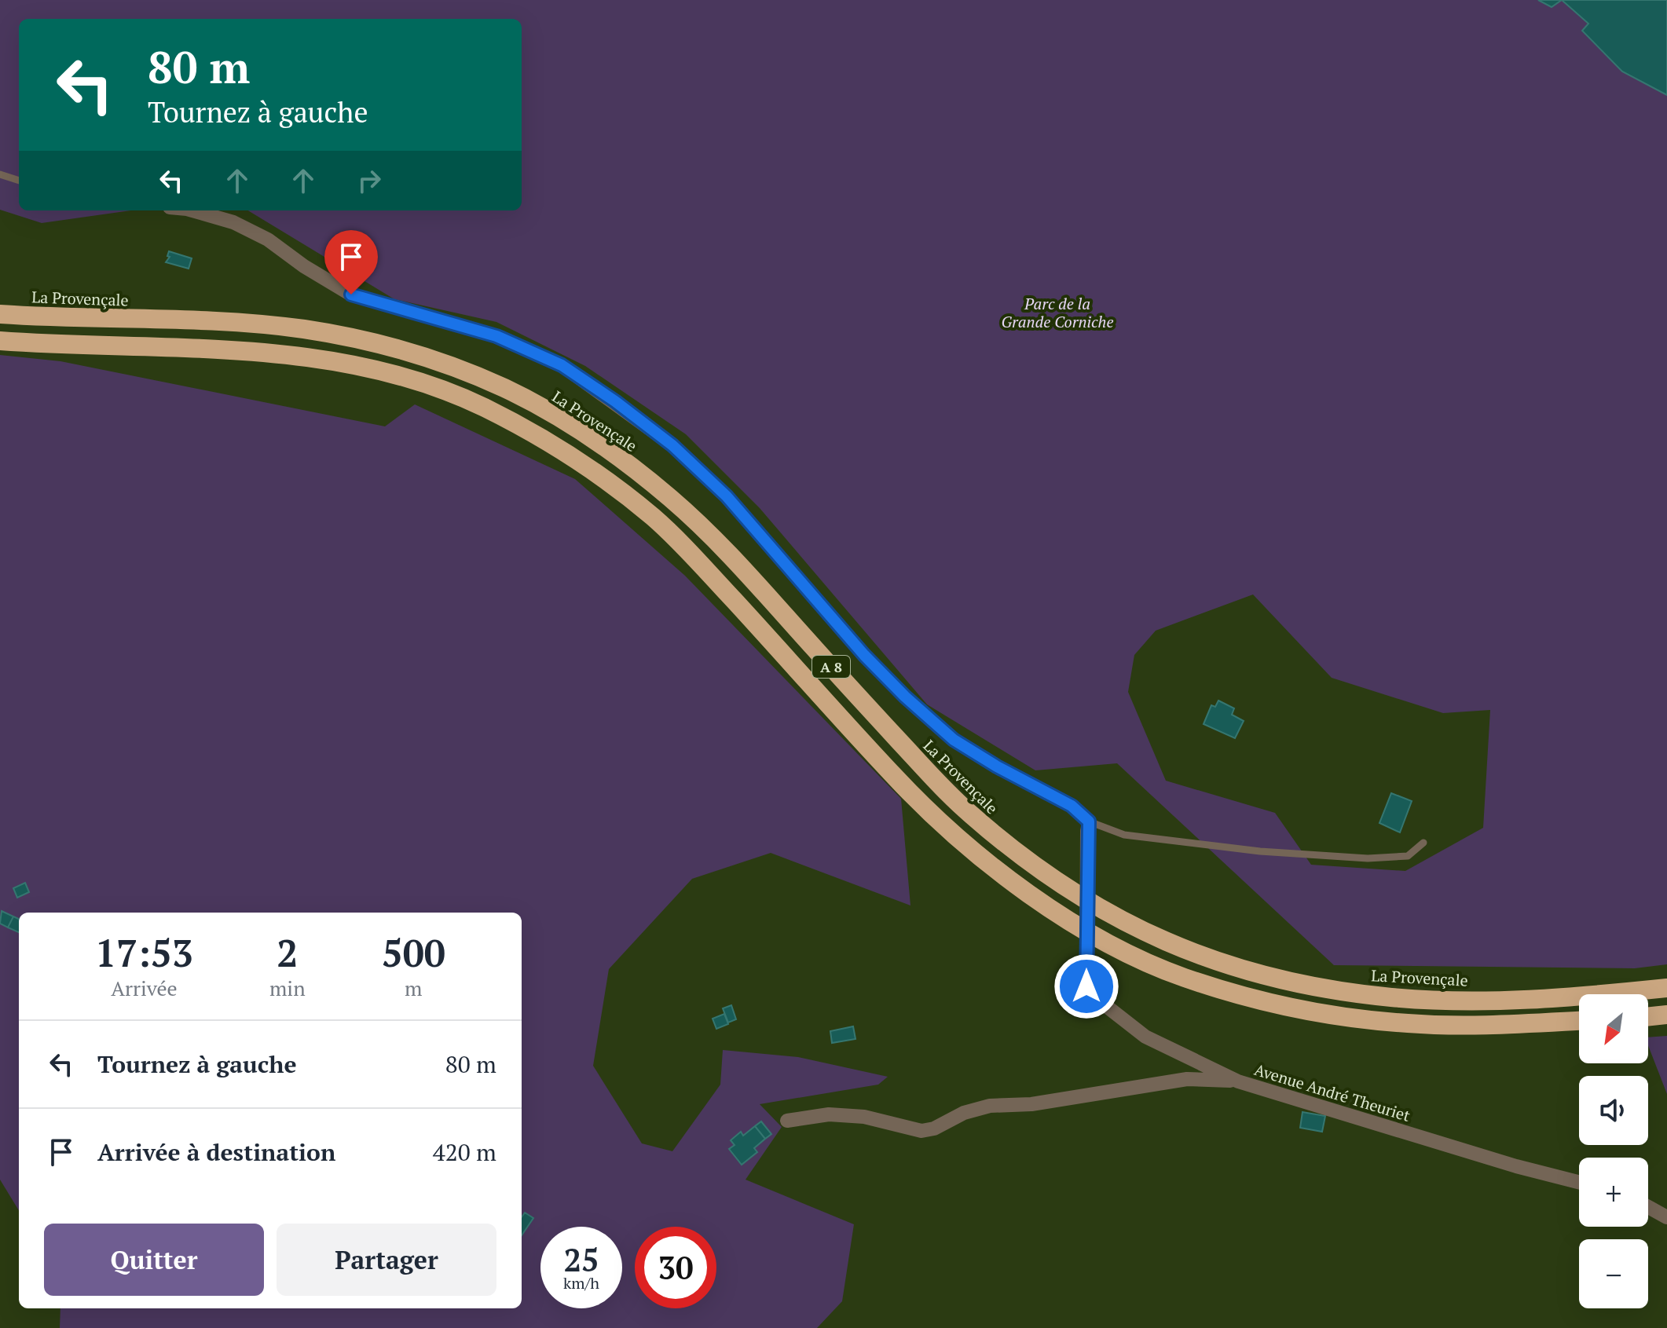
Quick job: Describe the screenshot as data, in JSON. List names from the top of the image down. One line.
{"streets":{"highway":["La Provençale","A 8"],"street":["Avenue André Theuriet"]},"parks":["Parc de la Grande Corniche"],"north":"bottom left","page":{"turn":["80 m","Tournez à gauche"],"eta":["17:53","Arrivée","2","min","500","m"],"map_buttons":["+","−"],"list":[{"name":"Tournez à gauche","value":"80 m"},{"name":"Arrivée à destination","value":"420 m"}],"buttons":["Quitter","Partager"],"speed":"25 km/h","limit":"30"}}
